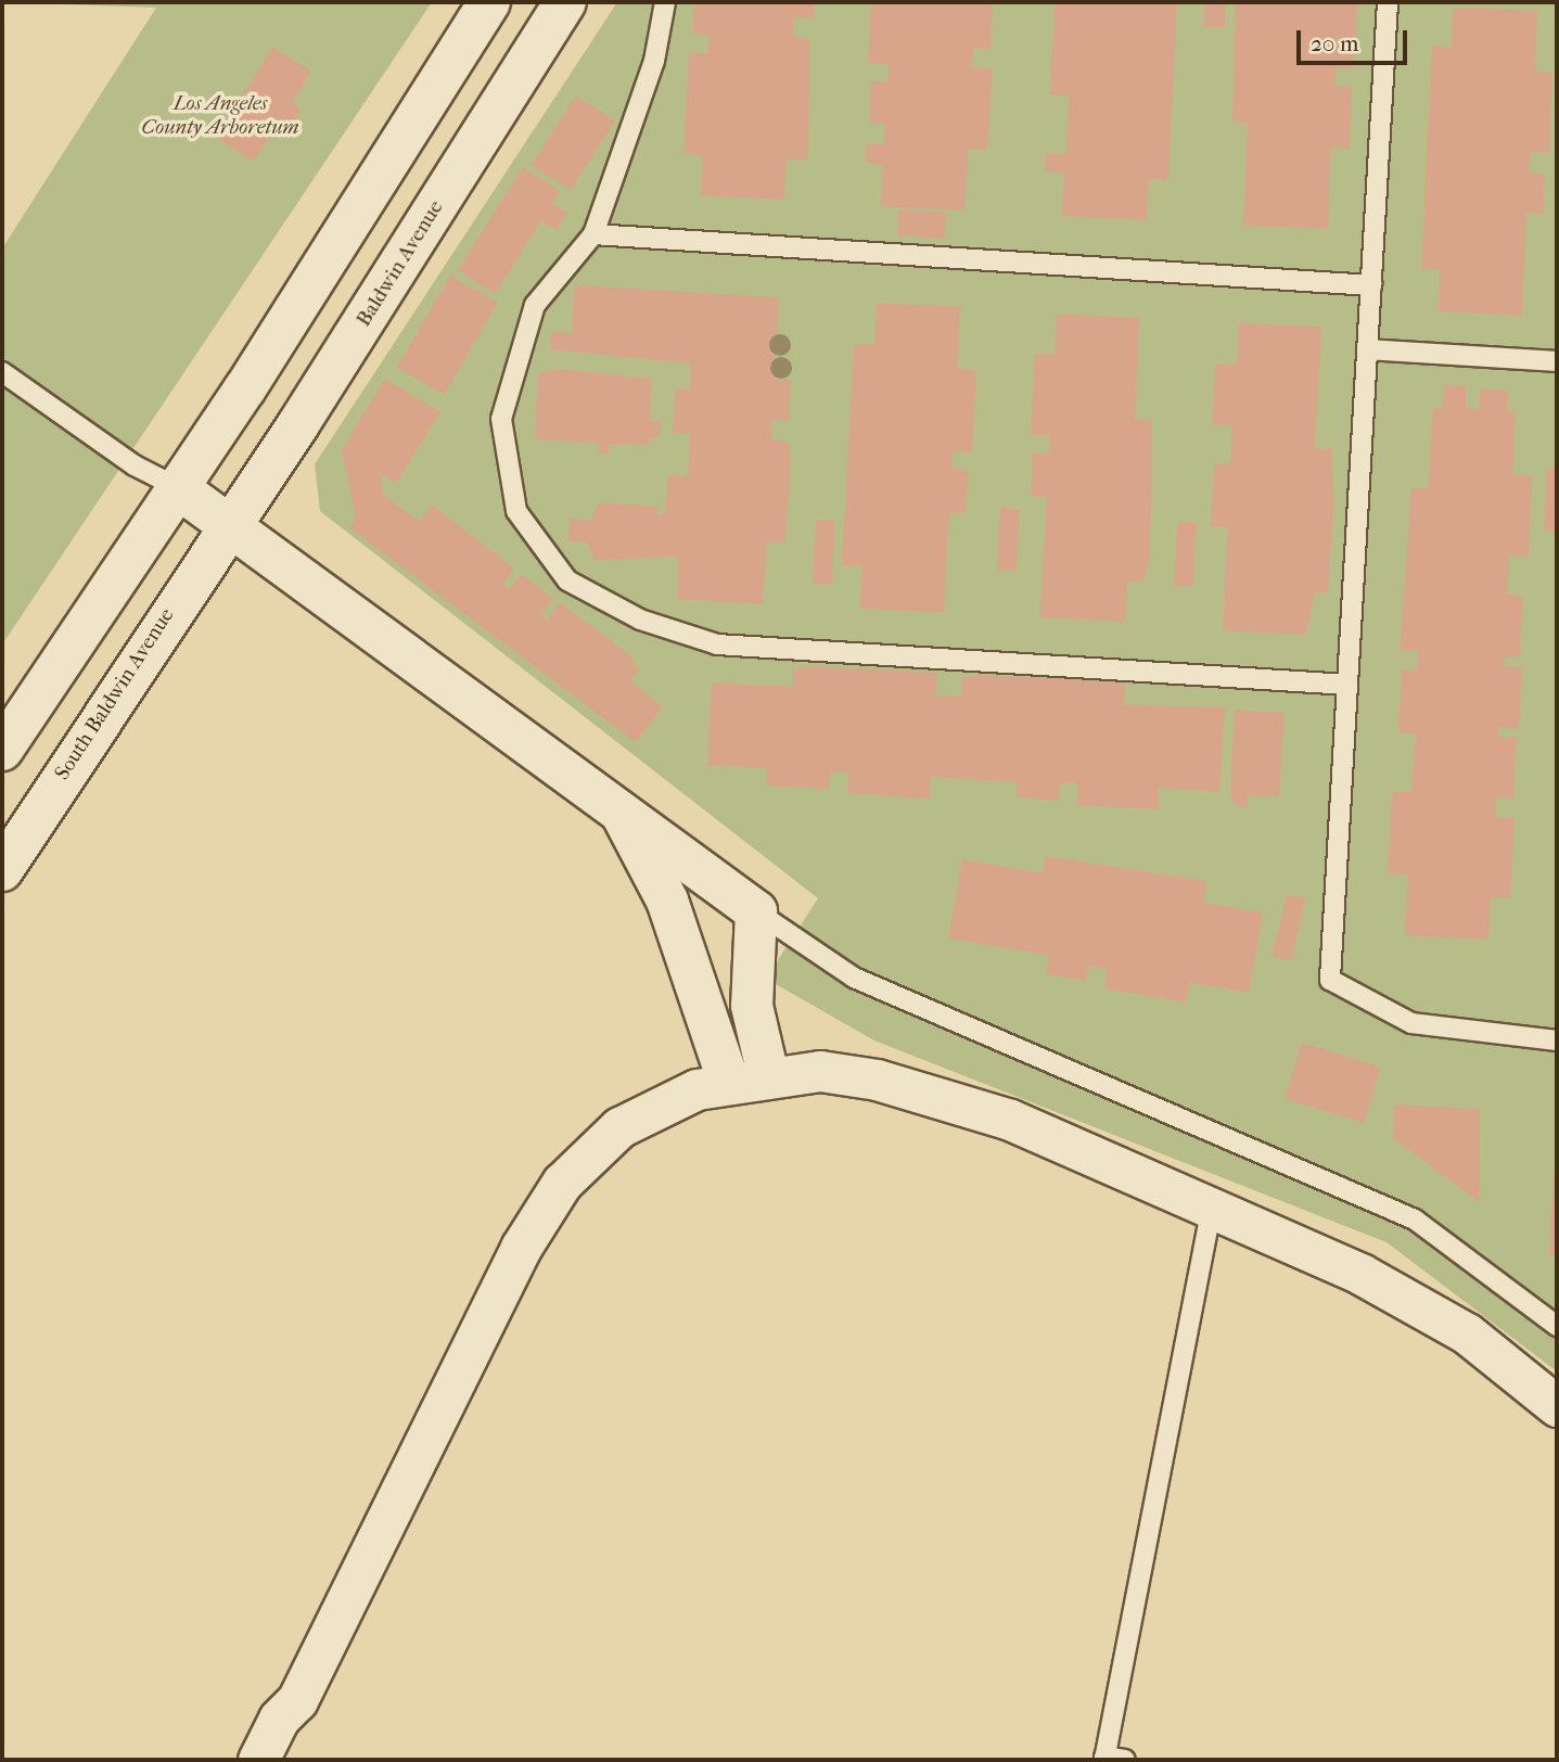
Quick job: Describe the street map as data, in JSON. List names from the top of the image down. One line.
{"streets":{"main road":["Baldwin Avenue","South Baldwin Avenue"]},"crossings":[["Baldwin Avenue","South Baldwin Avenue"]],"parks":["Los Angeles County Arboretum"],"scale_bar":"20 m"}
